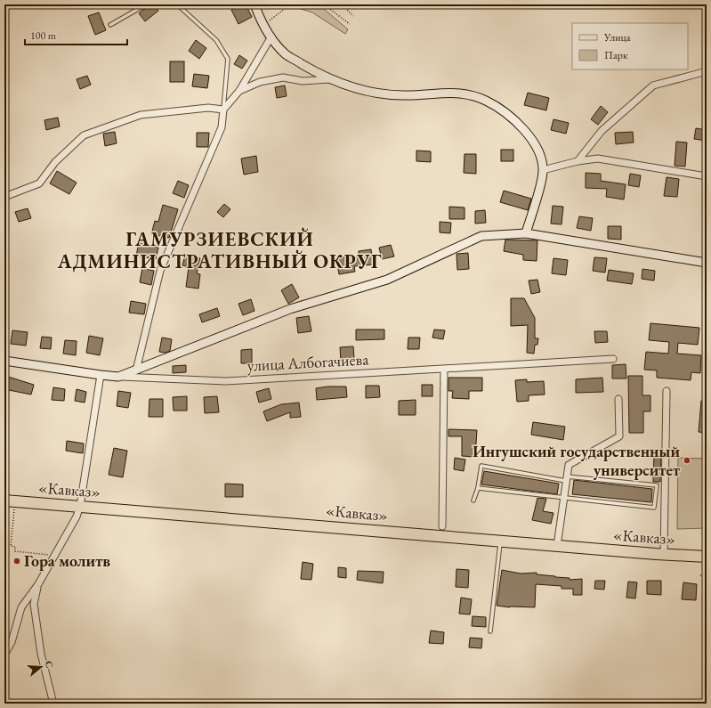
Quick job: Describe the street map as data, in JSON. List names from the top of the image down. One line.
{"streets":{"highway":["«Кавказ»"],"street":["улица Албогачиева"]},"districts":["ГАМУРЗИЕВСКИЙ АДМИНИСТРАТИВНЫЙ ОКРУГ"],"places":["Ингушский государственный университет","Гора молитв"],"legend":["Улица","Парк"],"scale_bar":"100 m","north":"right"}
